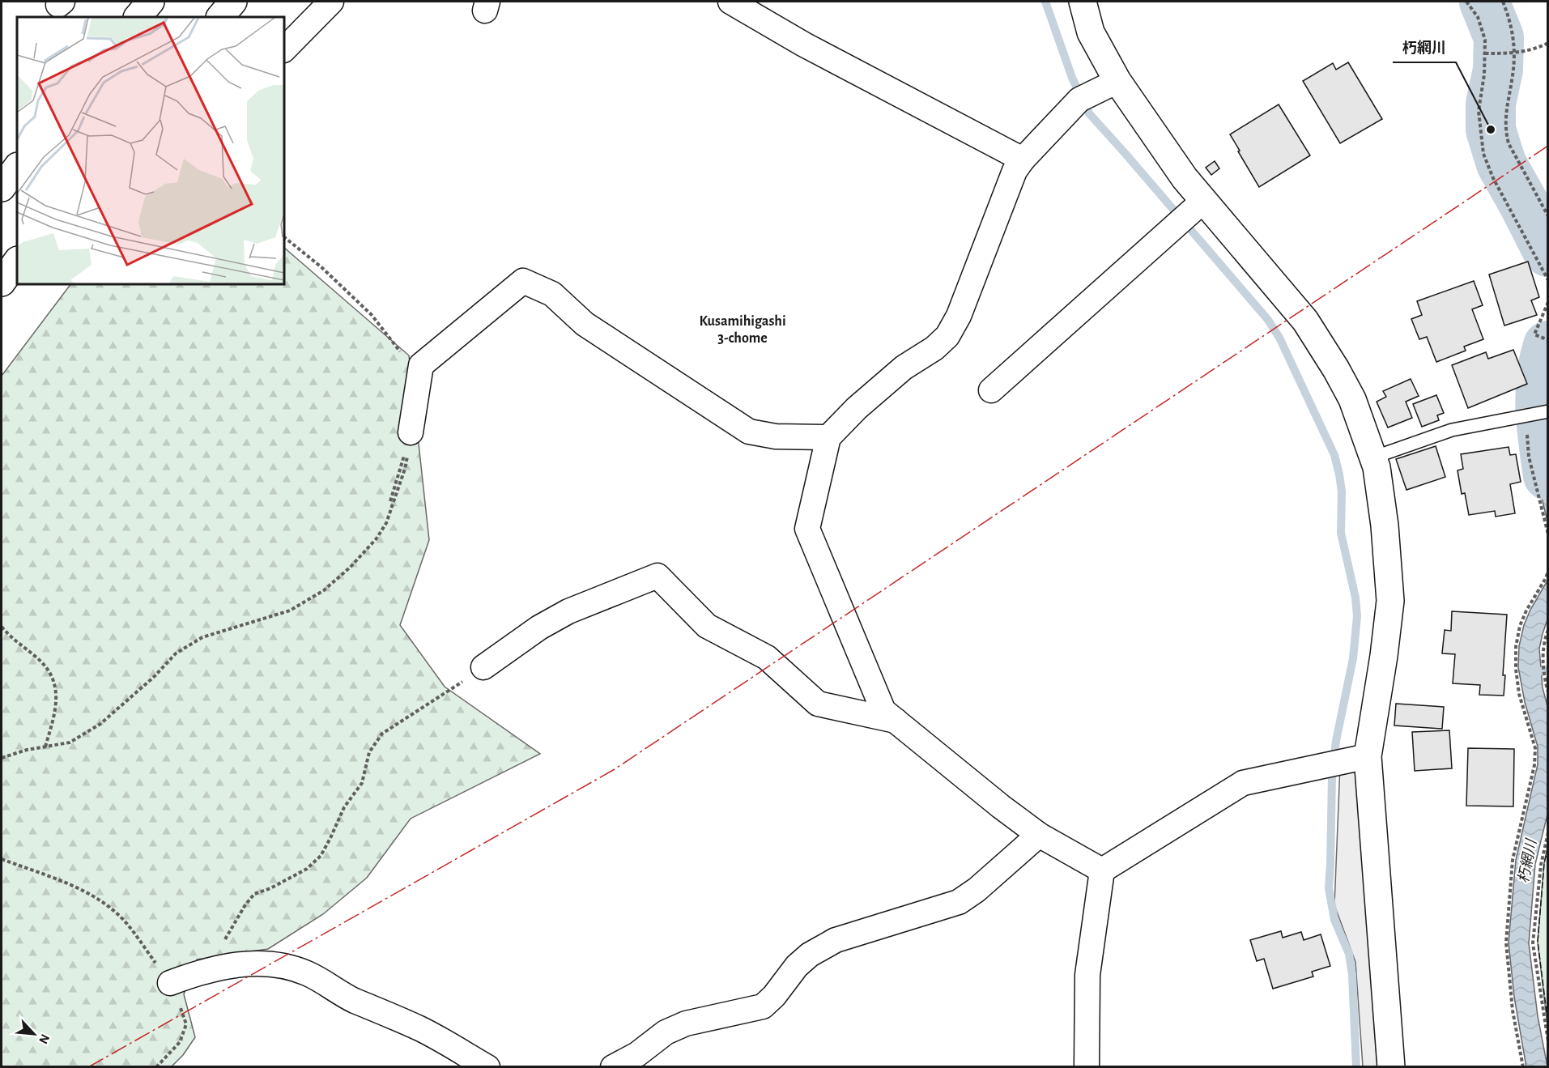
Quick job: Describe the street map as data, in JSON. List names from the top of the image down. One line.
{"districts":["Kusamihigashi 3-chome"],"water":["朽網川"],"places":["朽網川"],"north":"bottom right"}
